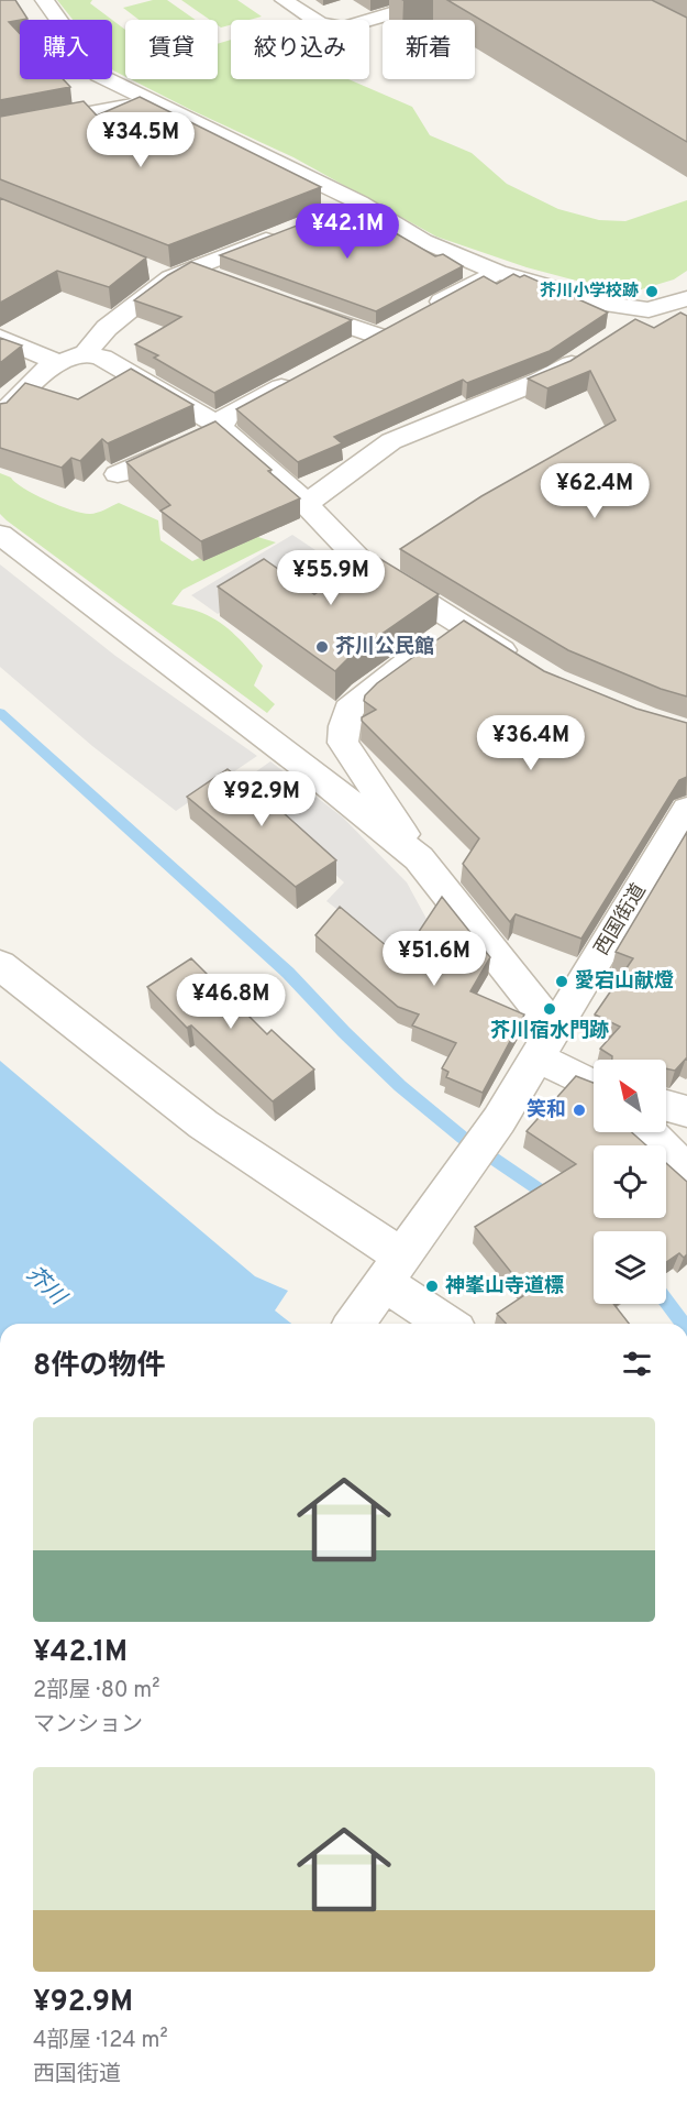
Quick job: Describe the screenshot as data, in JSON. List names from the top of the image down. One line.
{"streets":{"street":["西国街道"]},"water":["芥川"],"places":["芥川小学校跡","芥川公民館","愛宕山献燈","芥川宿水門跡","笑和","神峯山寺道標"],"north":"top left","page":{"chip":["購入","賃貸","絞り込み","新着"],"price":["¥34.5M","¥42.1M","¥62.4M","¥55.9M","¥36.4M","¥92.9M","¥51.6M","¥46.8M"],"heading":"8件の物件","list":[{"name":"¥42.1M","note":"2部屋 · 80 m² · マンション"},{"name":"¥92.9M","note":"4部屋 · 124 m² · 西国街道"}]}}
